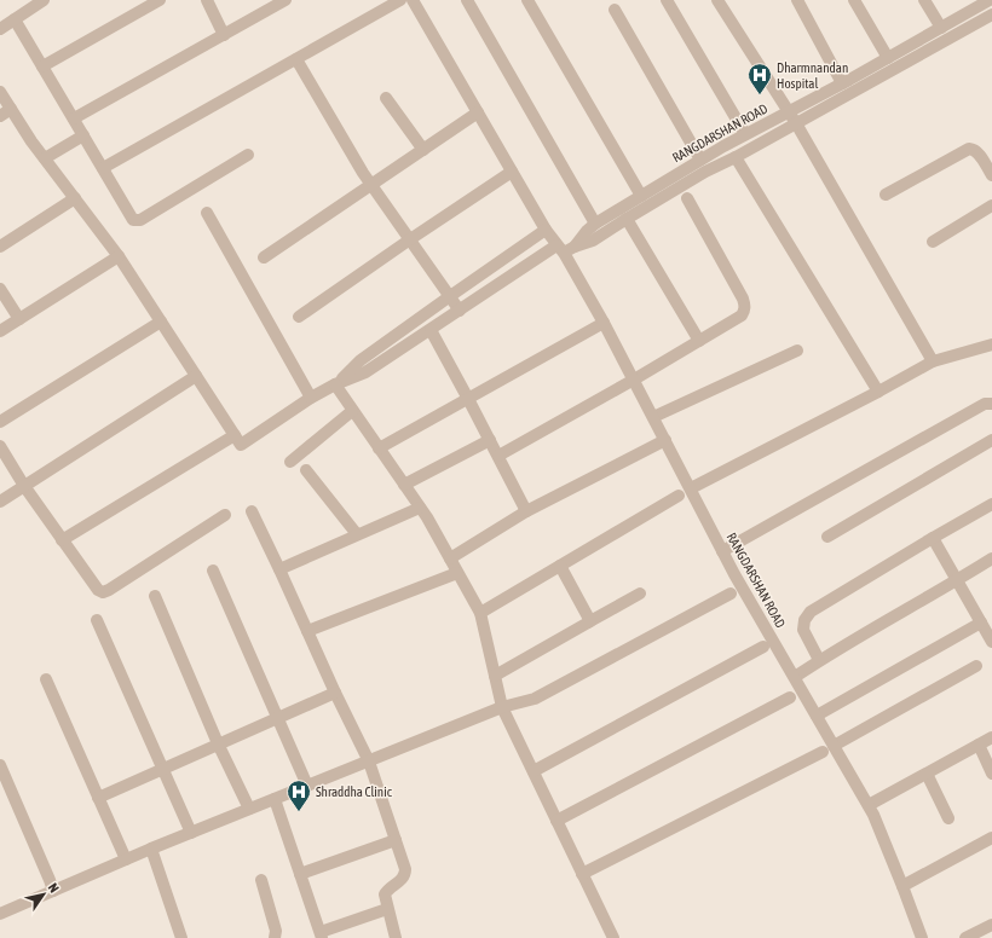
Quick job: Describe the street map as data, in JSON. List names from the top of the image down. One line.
{"streets":{"street":["RANGDARSHAN ROAD"]},"places":{"hospital":["Dharmnandan Hospital","Shraddha Clinic"]},"north":"top right"}
